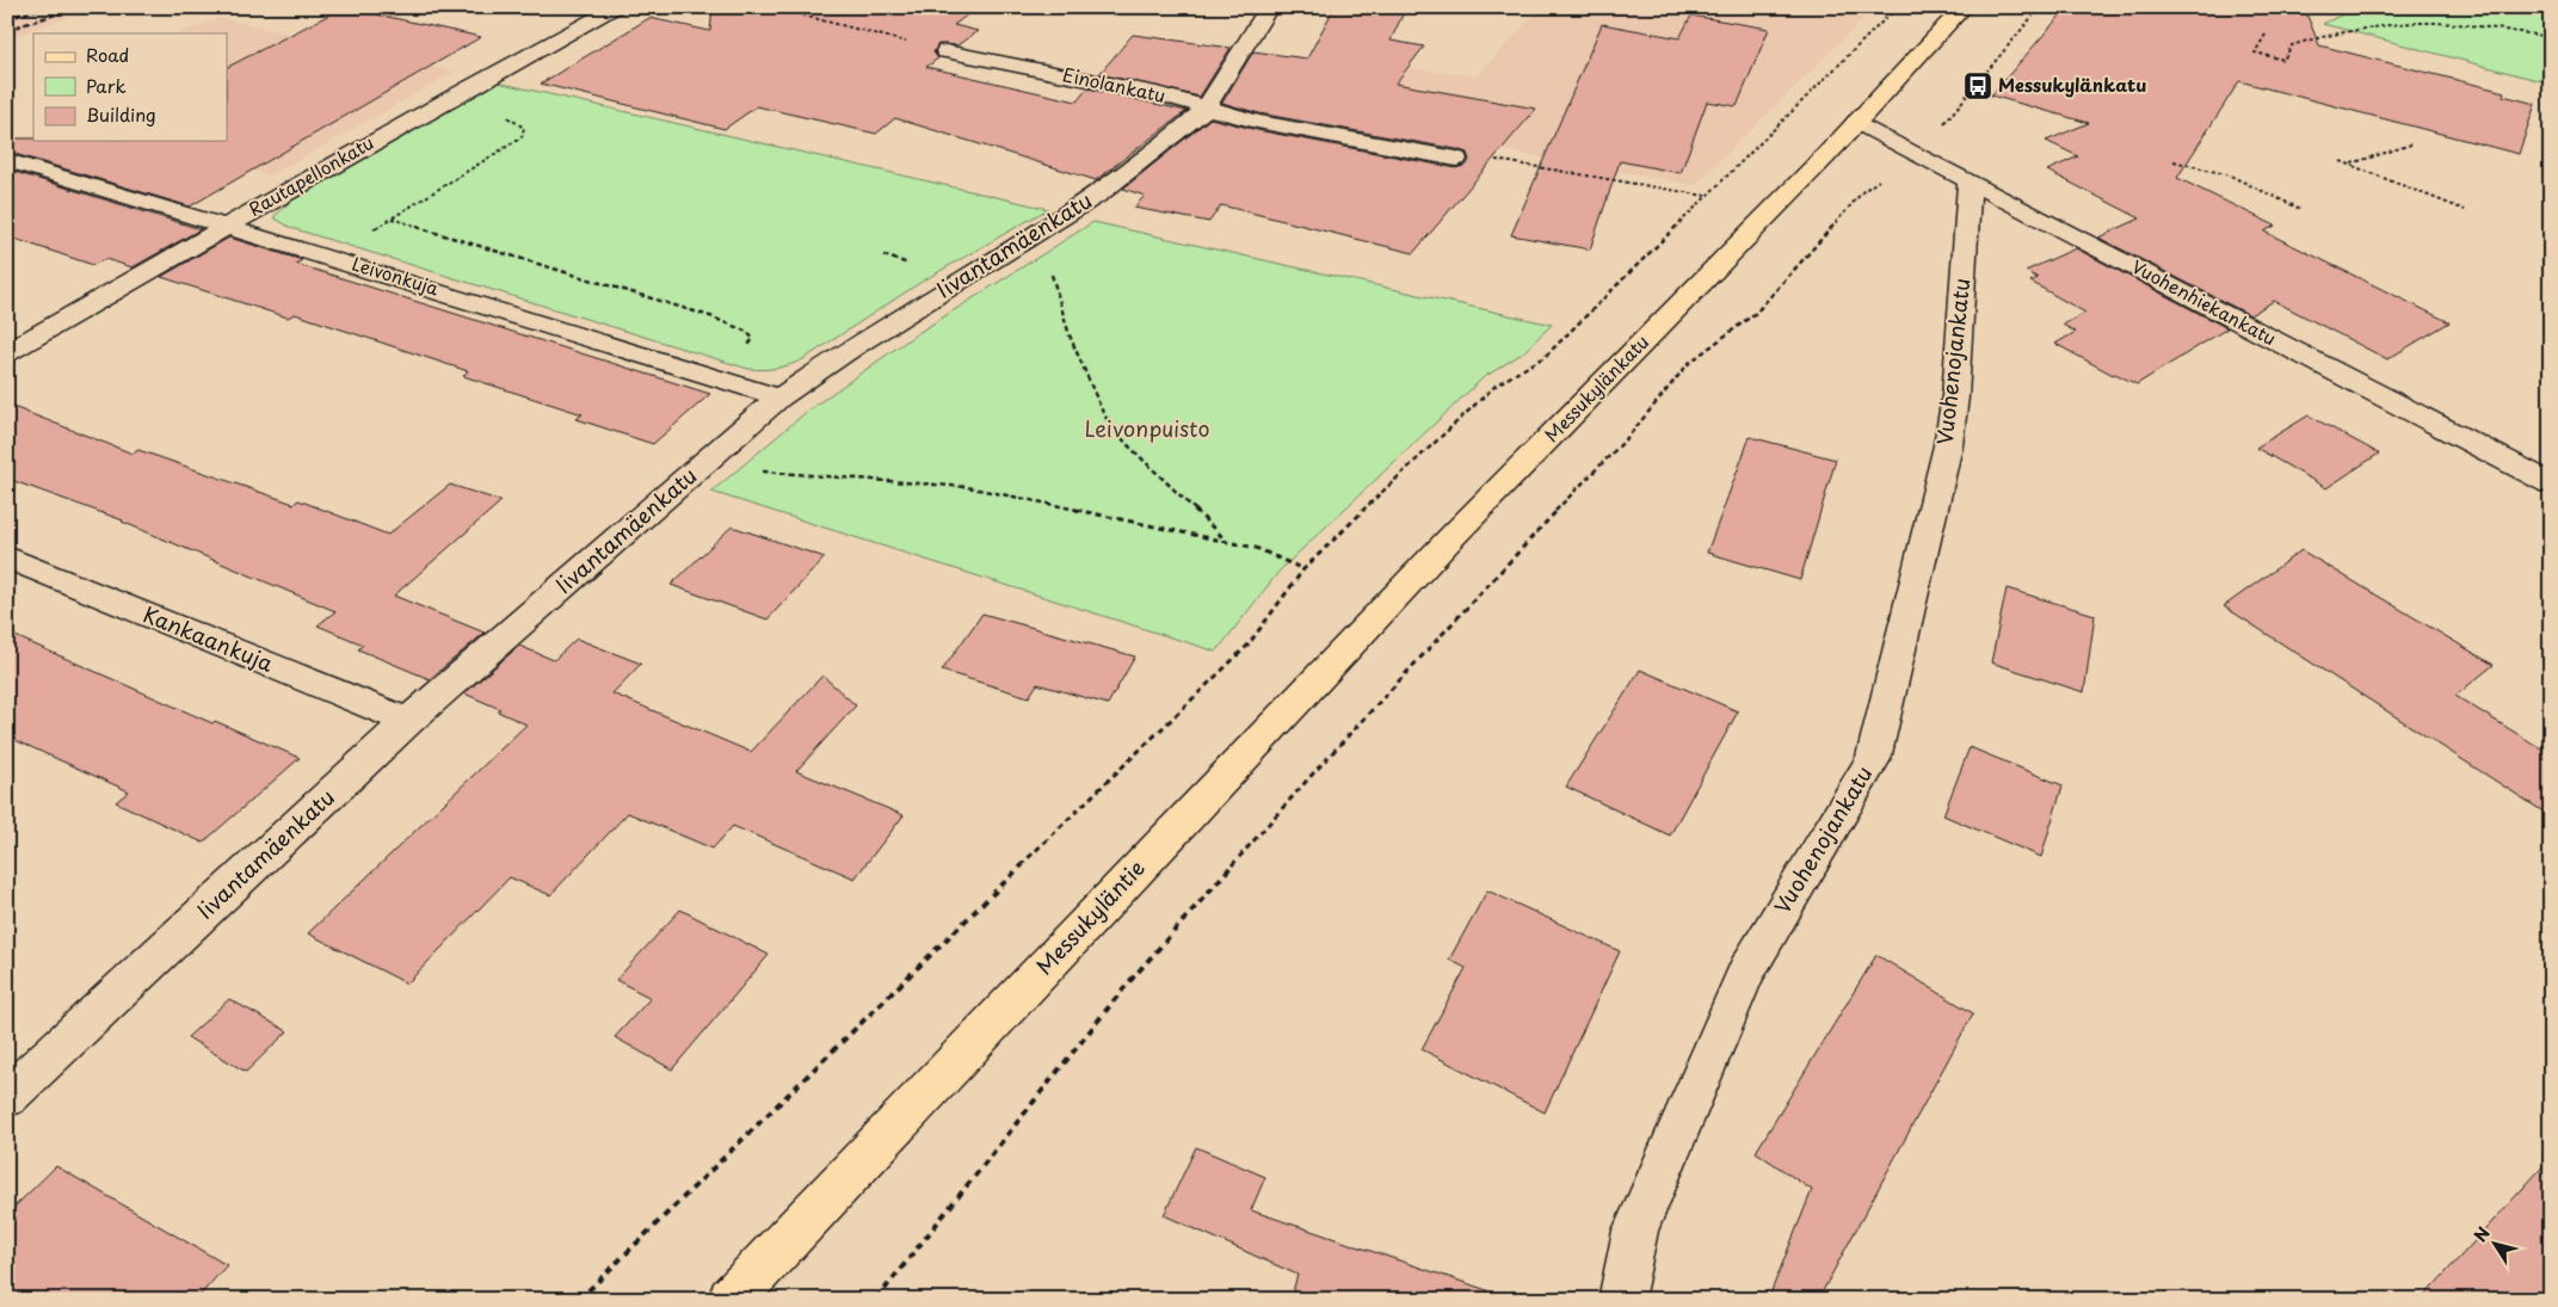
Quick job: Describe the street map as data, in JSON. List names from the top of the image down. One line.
{"streets":{"main road":["Messukylänkatu","Messukyläntie"],"street":["Einolankatu","Rautapellonkatu","Iivantamäenkatu","Leivonkuja","Vuohenhiekankatu","Vuohenojankatu","Kankaankuja"]},"crossings":[["Einolankatu","Iivantamäenkatu"],["Rautapellonkatu","Leivonkuja"],["Iivantamäenkatu","Leivonkuja"],["Iivantamäenkatu","Kankaankuja"],["Vuohenhiekankatu","Vuohenojankatu"],["Vuohenhiekankatu","Messukylänkatu"],["Messukylänkatu","Messukyläntie"]],"parks":["Leivonpuisto"],"places":{"bus stop":["Messukylänkatu"]},"legend":["Road","Park","Building"],"north":"top left"}
